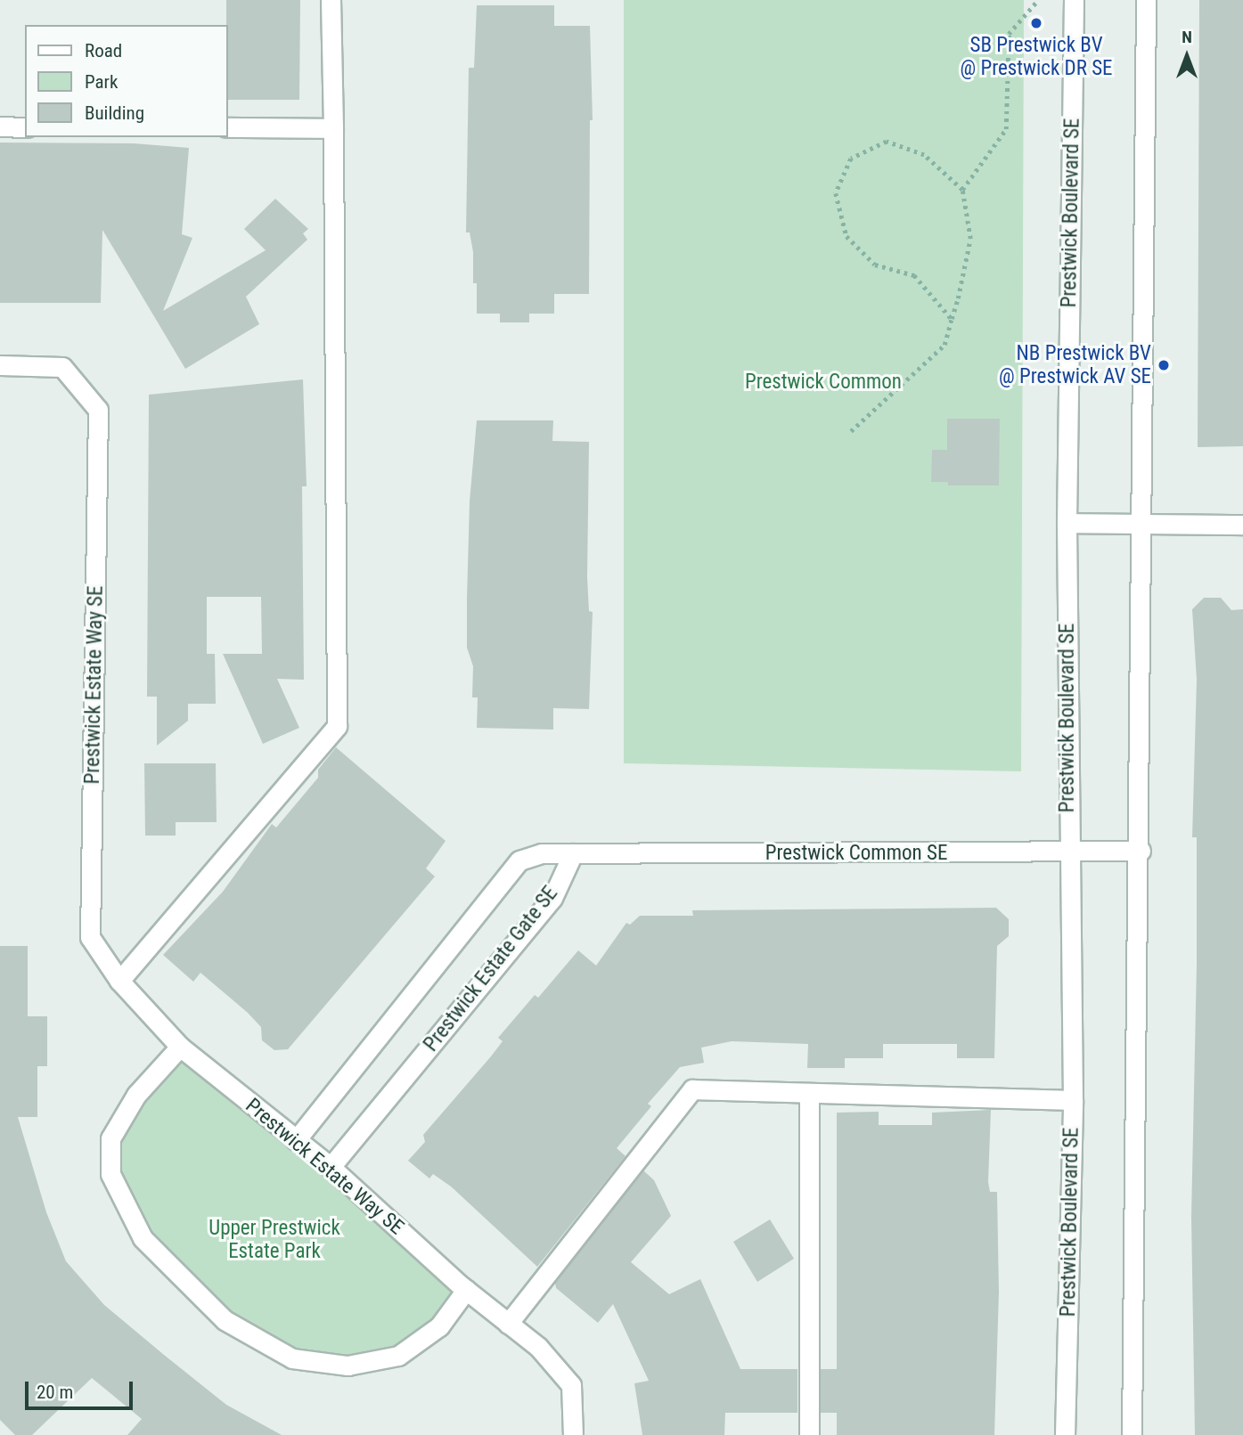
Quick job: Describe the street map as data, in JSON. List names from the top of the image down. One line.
{"streets":{"street":["Prestwick Boulevard SE","Prestwick Estate Way SE","Prestwick Common SE","Prestwick Estate Gate SE"]},"crossings":[["Prestwick Boulevard SE","Prestwick Common SE"],["Prestwick Estate Way SE","Prestwick Estate Gate SE"],["Prestwick Common SE","Prestwick Estate Gate SE"]],"parks":["Prestwick Common","Upper Prestwick Estate Park"],"places":["SB Prestwick BV @ Prestwick DR SE","NB Prestwick BV @ Prestwick AV SE"],"legend":["Road","Park","Building"],"scale_bar":"20 m","north":"top"}
